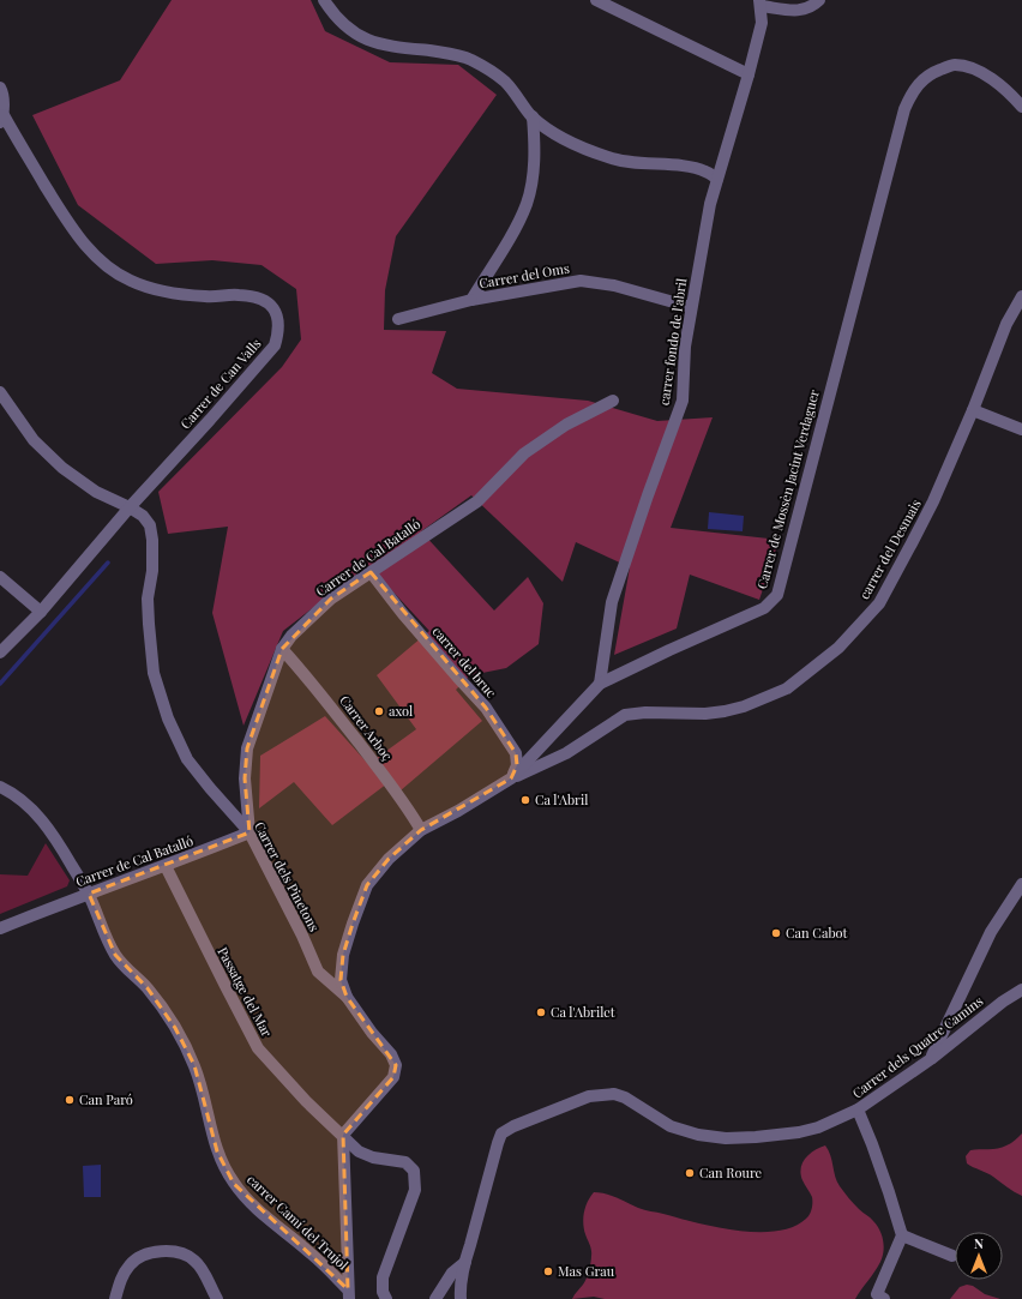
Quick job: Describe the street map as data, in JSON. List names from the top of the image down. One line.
{"streets":{"street":["Carrer del Oms","carrer fondo de l'abril","Carrer de Can Valls","Carrer de Mossèn Jacint Verdaguer","carrer del Desmais","Carrer de Cal Batalló","carrer del bruc","Carrer Arboç","Carrer dels Pinetons","Passatge del Mar","Carrer dels Quatre Camins","carrer Camí del Trujol"]},"crossings":[["Carrer del Oms","carrer fondo de l'abril"],["carrer fondo de l'abril","Carrer de Mossèn Jacint Verdaguer"],["Carrer de Can Valls","Carrer dels Pinetons"],["Carrer de Mossèn Jacint Verdaguer","carrer del Desmais"],["Carrer de Mossèn Jacint Verdaguer","carrer del bruc"],["Carrer de Mossèn Jacint Verdaguer","Carrer Arboç"],["Carrer de Mossèn Jacint Verdaguer","Carrer dels Pinetons"],["Carrer de Mossèn Jacint Verdaguer","Passatge del Mar"],["carrer del Desmais","carrer del bruc"],["Carrer de Cal Batalló","carrer del bruc"],["Carrer de Cal Batalló","Carrer Arboç"],["Carrer de Cal Batalló","Carrer dels Pinetons"],["Carrer de Cal Batalló","Passatge del Mar"],["Carrer de Cal Batalló","carrer Camí del Trujol"]],"places":["axol","Ca l'Abril","Can Cabot","Ca l'Abrilet","Can Paró","Can Roure","Mas Grau"],"north":"top"}
